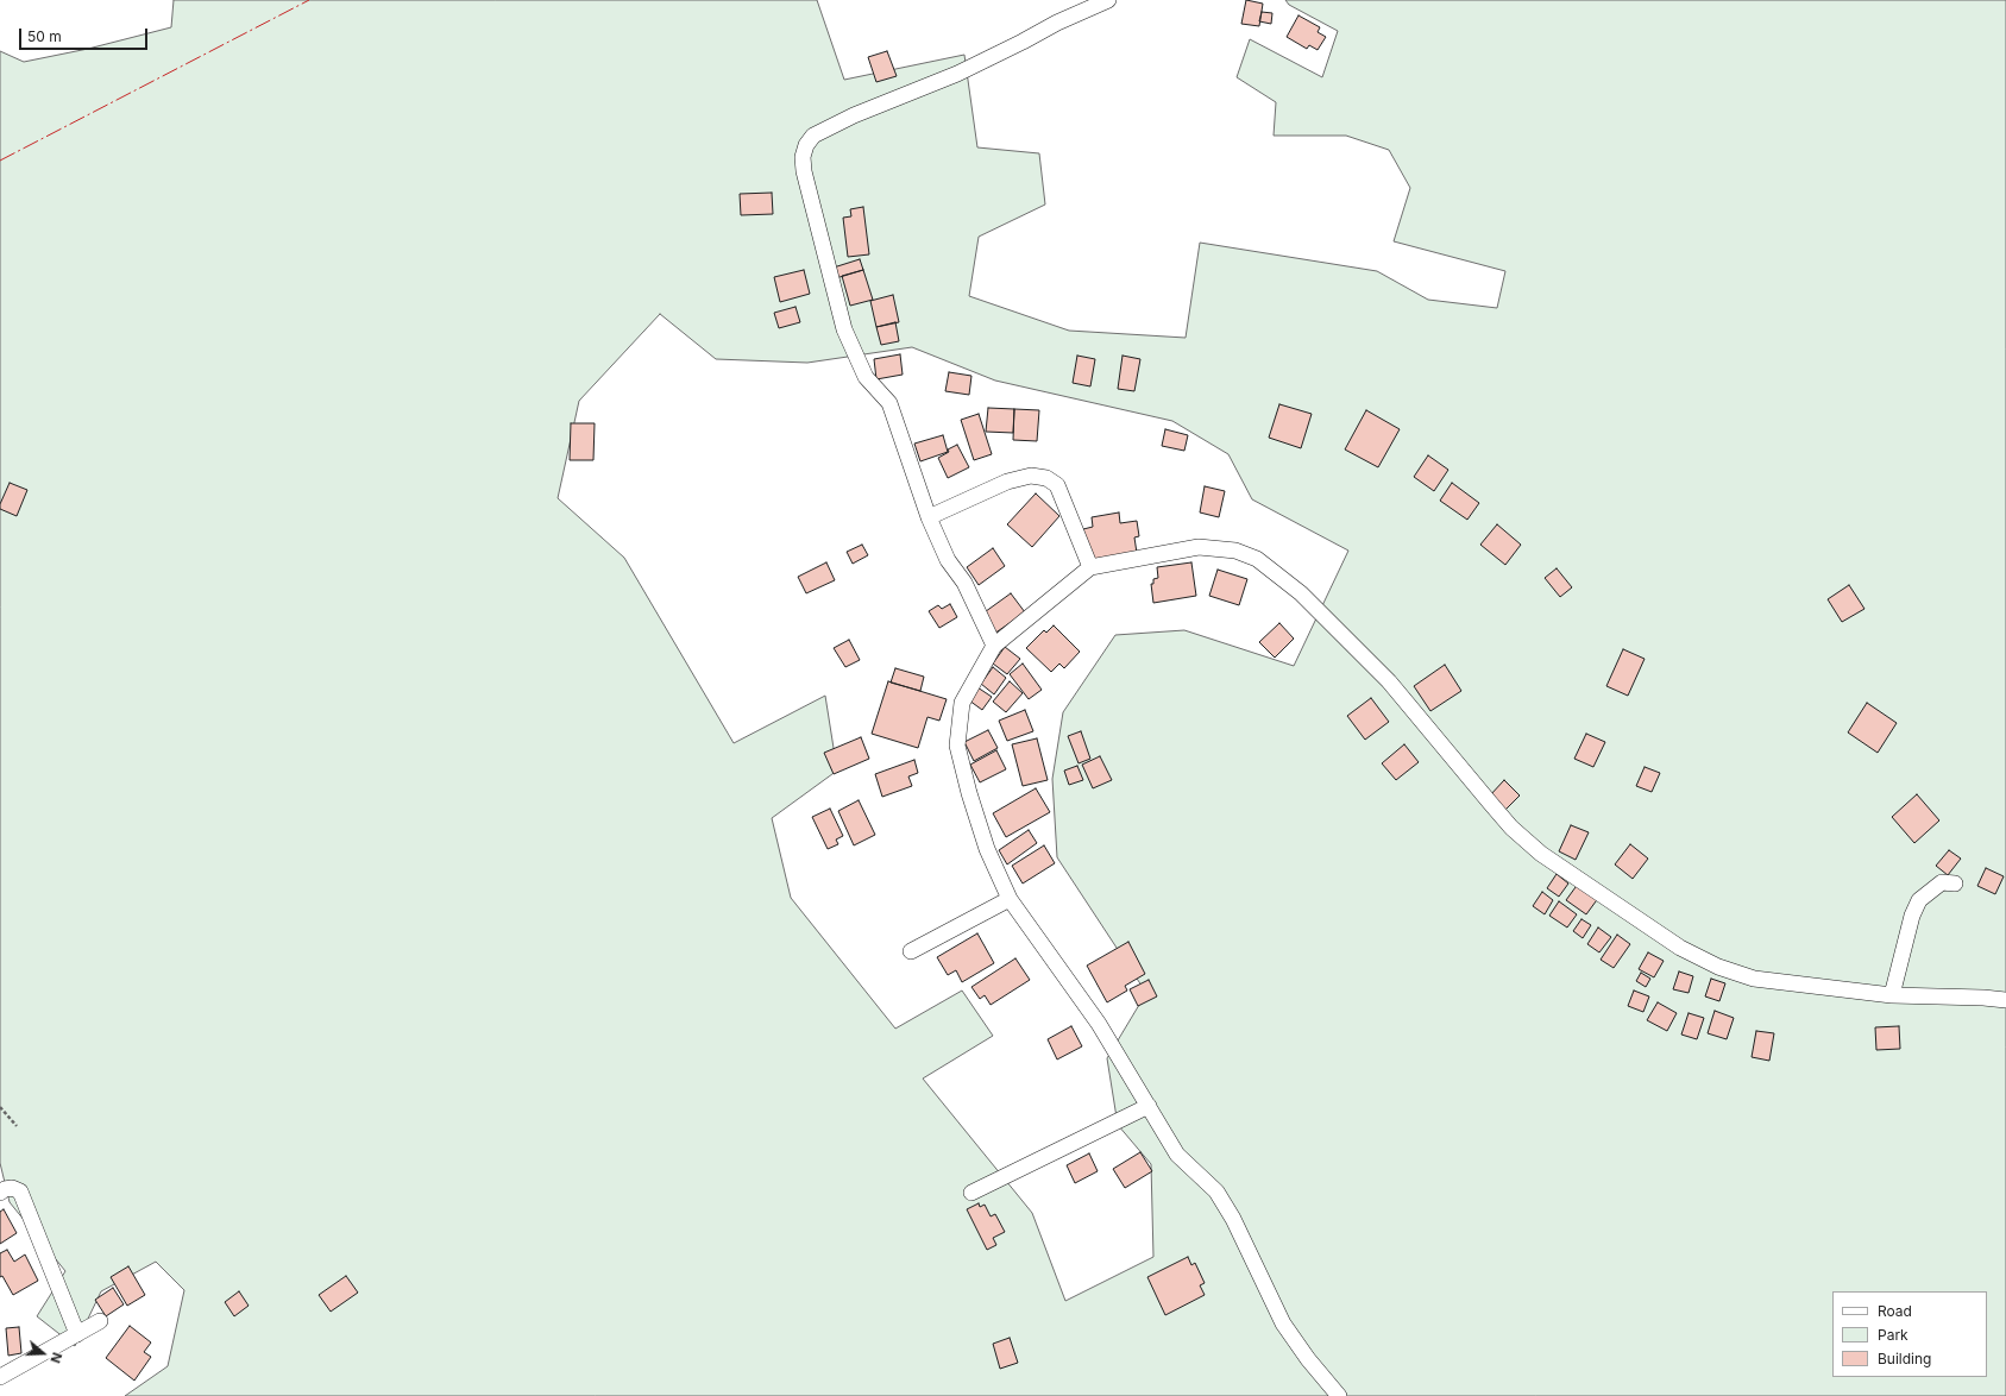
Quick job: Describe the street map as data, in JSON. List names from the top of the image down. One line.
{"legend":["Road","Park","Building"],"scale_bar":"50 m","north":"right"}
